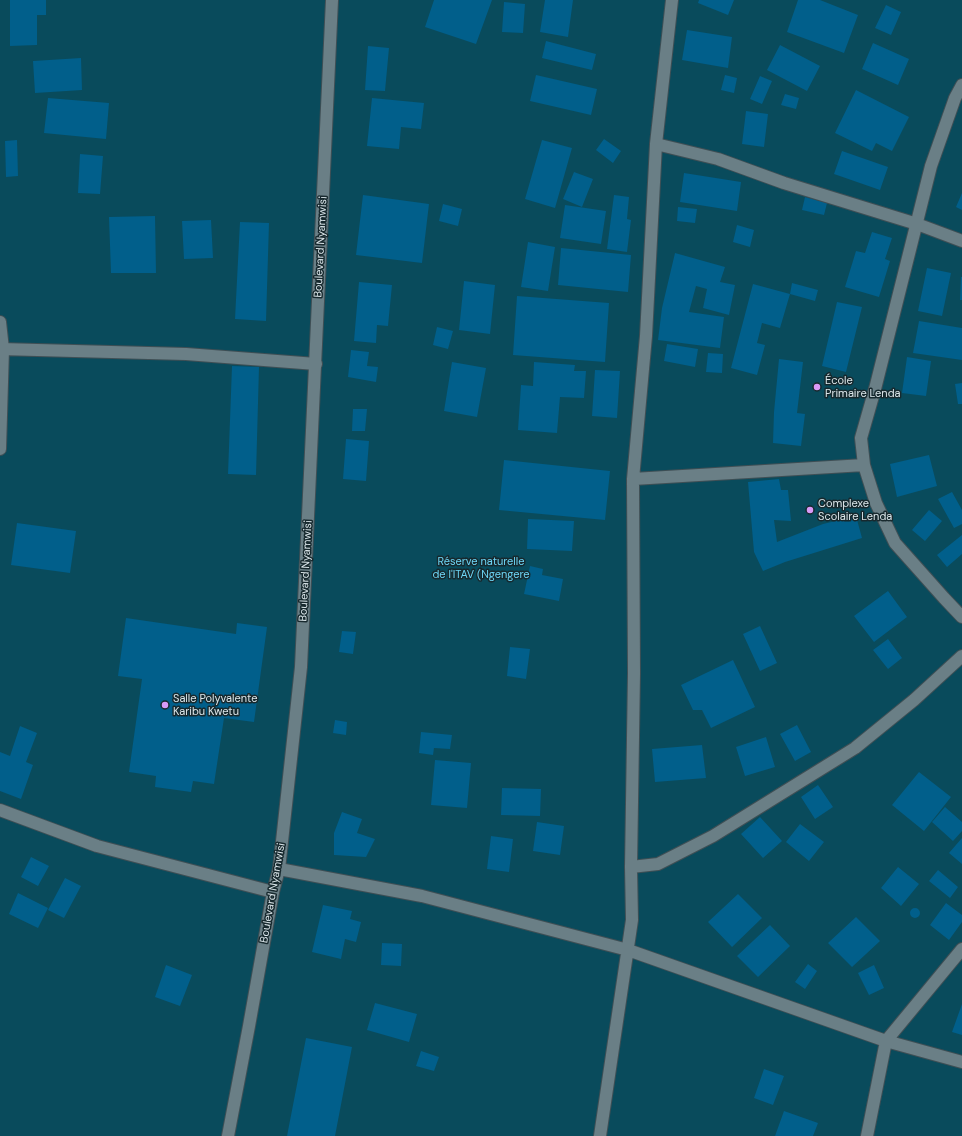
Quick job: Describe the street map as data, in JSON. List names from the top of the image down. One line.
{"streets":{"street":["Boulevard Nyamwisi"]},"parks":["Réserve naturelle de l'ITAV (Ngengere"],"places":["École Primaire Lenda","Complexe Scolaire Lenda","Salle Polyvalente Karibu Kwetu"]}
